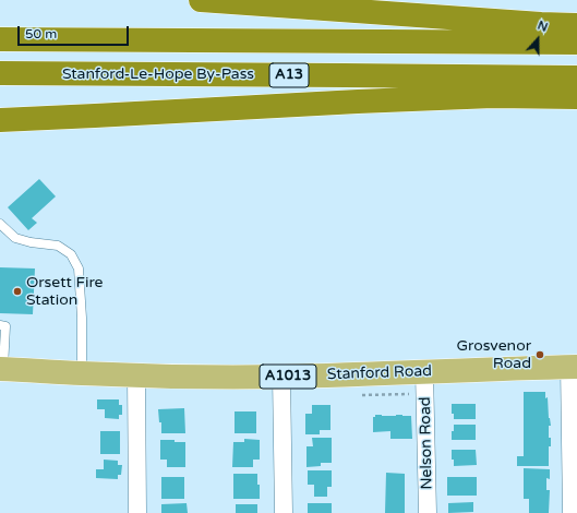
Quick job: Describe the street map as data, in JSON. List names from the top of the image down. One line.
{"streets":{"highway":["Stanford-Le-Hope By-Pass","A13"],"main road":["Stanford Road","A1013"],"street":["Nelson Road"]},"crossings":[["Stanford Road","Nelson Road"]],"places":["Orsett Fire Station","Grosvenor Road"],"scale_bar":"50 m","north":"top"}
